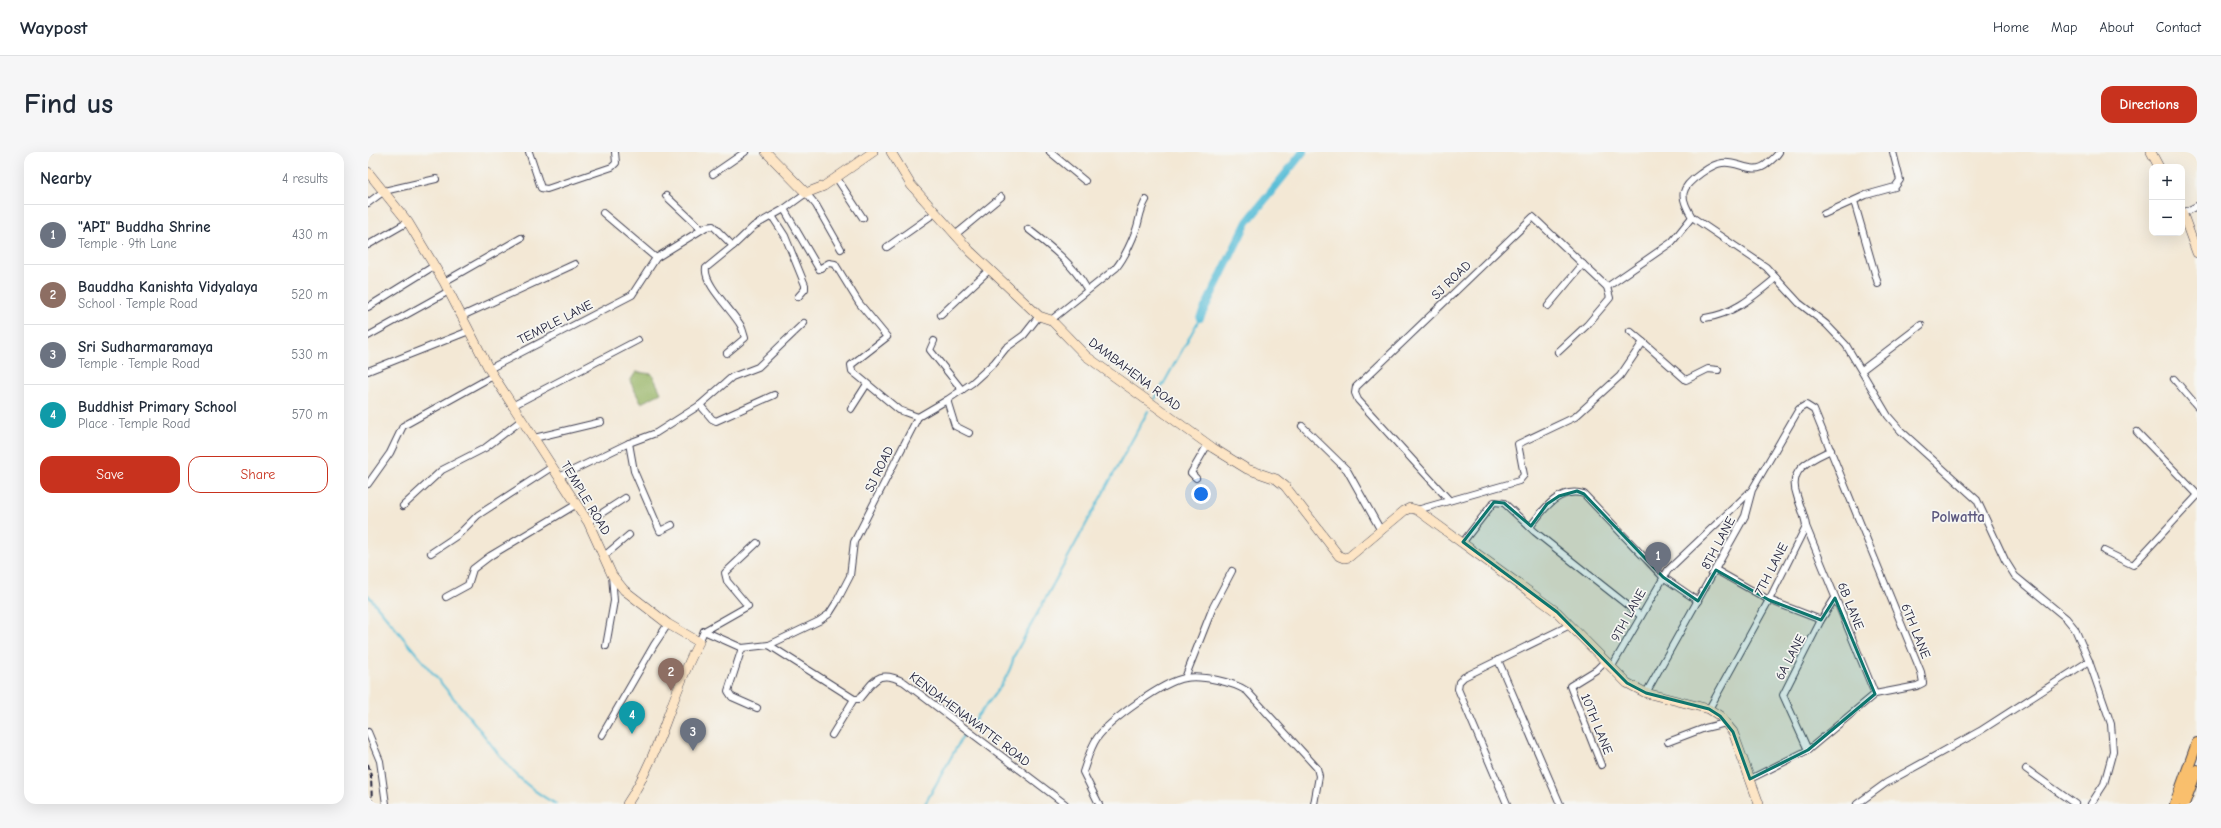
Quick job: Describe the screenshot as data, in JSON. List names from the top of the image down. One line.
{"streets":{"street":["SJ ROAD","TEMPLE LANE","DAMBAHENA ROAD","TEMPLE ROAD","8TH LANE","7TH LANE","6B LANE","9TH LANE","6TH LANE","6A LANE","KENDAHENAWATTE ROAD","10TH LANE"]},"crossings":[["TEMPLE LANE","TEMPLE ROAD"],["8TH LANE","9TH LANE"],["8TH LANE","6TH LANE"],["7TH LANE","6B LANE"],["6B LANE","6TH LANE"],["6B LANE","6A LANE"],["9TH LANE","10TH LANE"],["6TH LANE","6A LANE"]],"districts":["Polwatta"],"page":{"header":"Waypost","nav":["Home","Map","About","Contact"],"buttons":["Directions",["Save","Share"]],"title":"Find us","heading":["Nearby","4 results"],"map_buttons":["+","−"],"list":[{"mark":"1","name":"\"API\" Buddha Shrine","note":"Temple · 9th Lane","value":"430 m"},{"mark":"2","name":"Bauddha Kanishta Vidyalaya","note":"School · Temple Road","value":"520 m"},{"mark":"3","name":"Sri Sudharmaramaya","note":"Temple · Temple Road","value":"530 m"},{"mark":"4","name":"Buddhist Primary School","note":"Place · Temple Road","value":"570 m"}],"pins":["1","2","4","3"]}}
